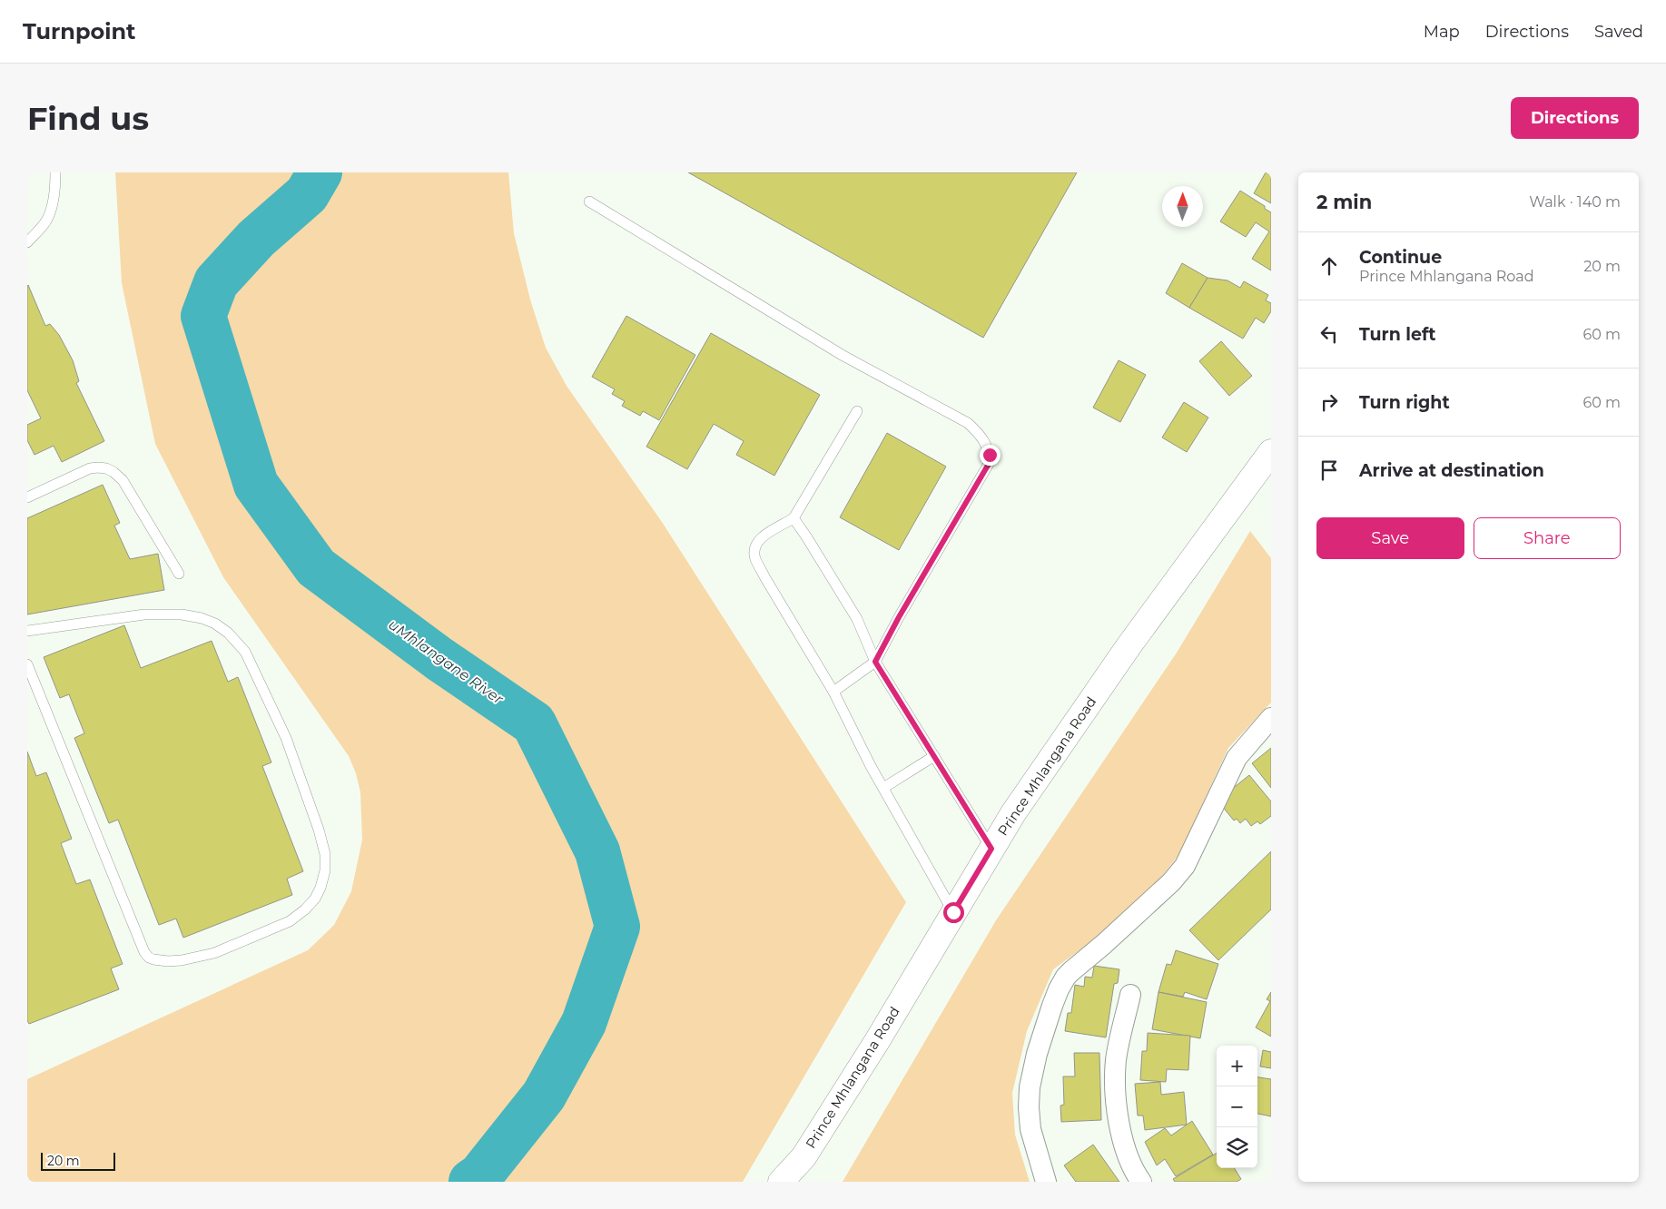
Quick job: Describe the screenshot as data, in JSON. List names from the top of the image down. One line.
{"streets":{"street":["Prince Mhlangana Road"]},"water":["uMhlangane River"],"scale_bar":"20 m","north":"top","page":{"header":"Turnpoint","nav":["Map","Directions","Saved"],"buttons":["Directions",["Save","Share"]],"title":"Find us","heading":["2 min","Walk · 140 m"],"list":[["Continue","Prince Mhlangana Road","20 m"],["Turn left","60 m"],["Turn right","60 m"],"Arrive at destination"],"map_buttons":["+","−"],"scale":"20 m"}}
